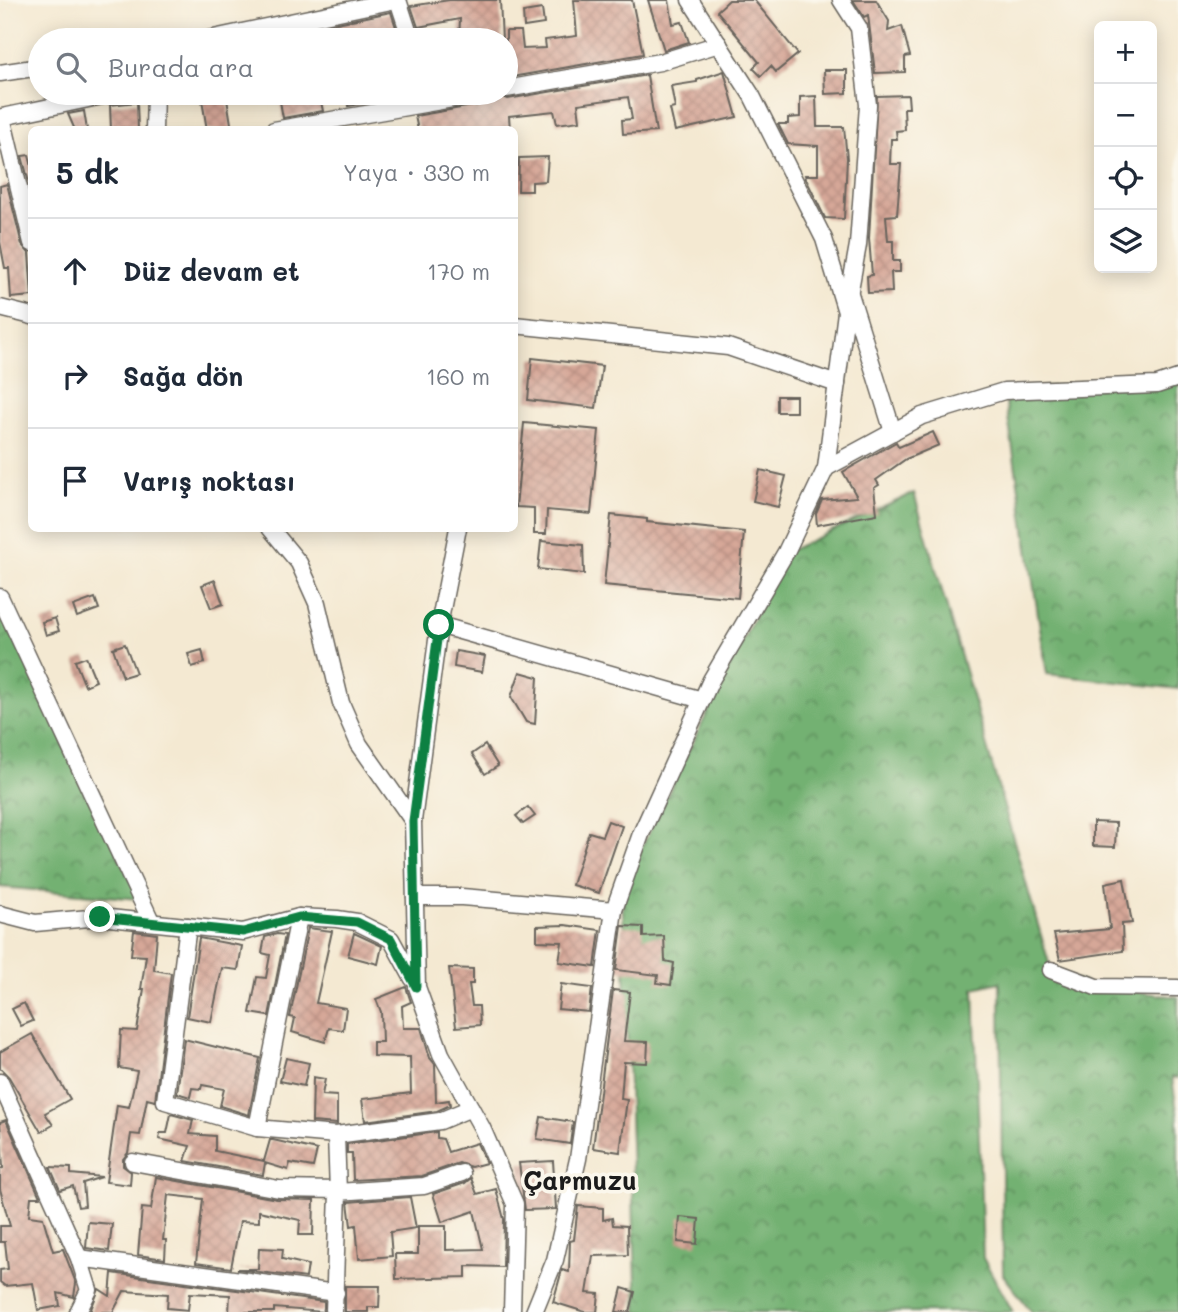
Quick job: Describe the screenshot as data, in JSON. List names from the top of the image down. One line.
{"districts":["Çarmuzu"],"page":{"map_buttons":["+","−"],"search":"Burada ara","heading":["5 dk","Yaya · 330 m"],"list":[["Düz devam et","170 m"],["Sağa dön","160 m"],"Varış noktası"]}}
